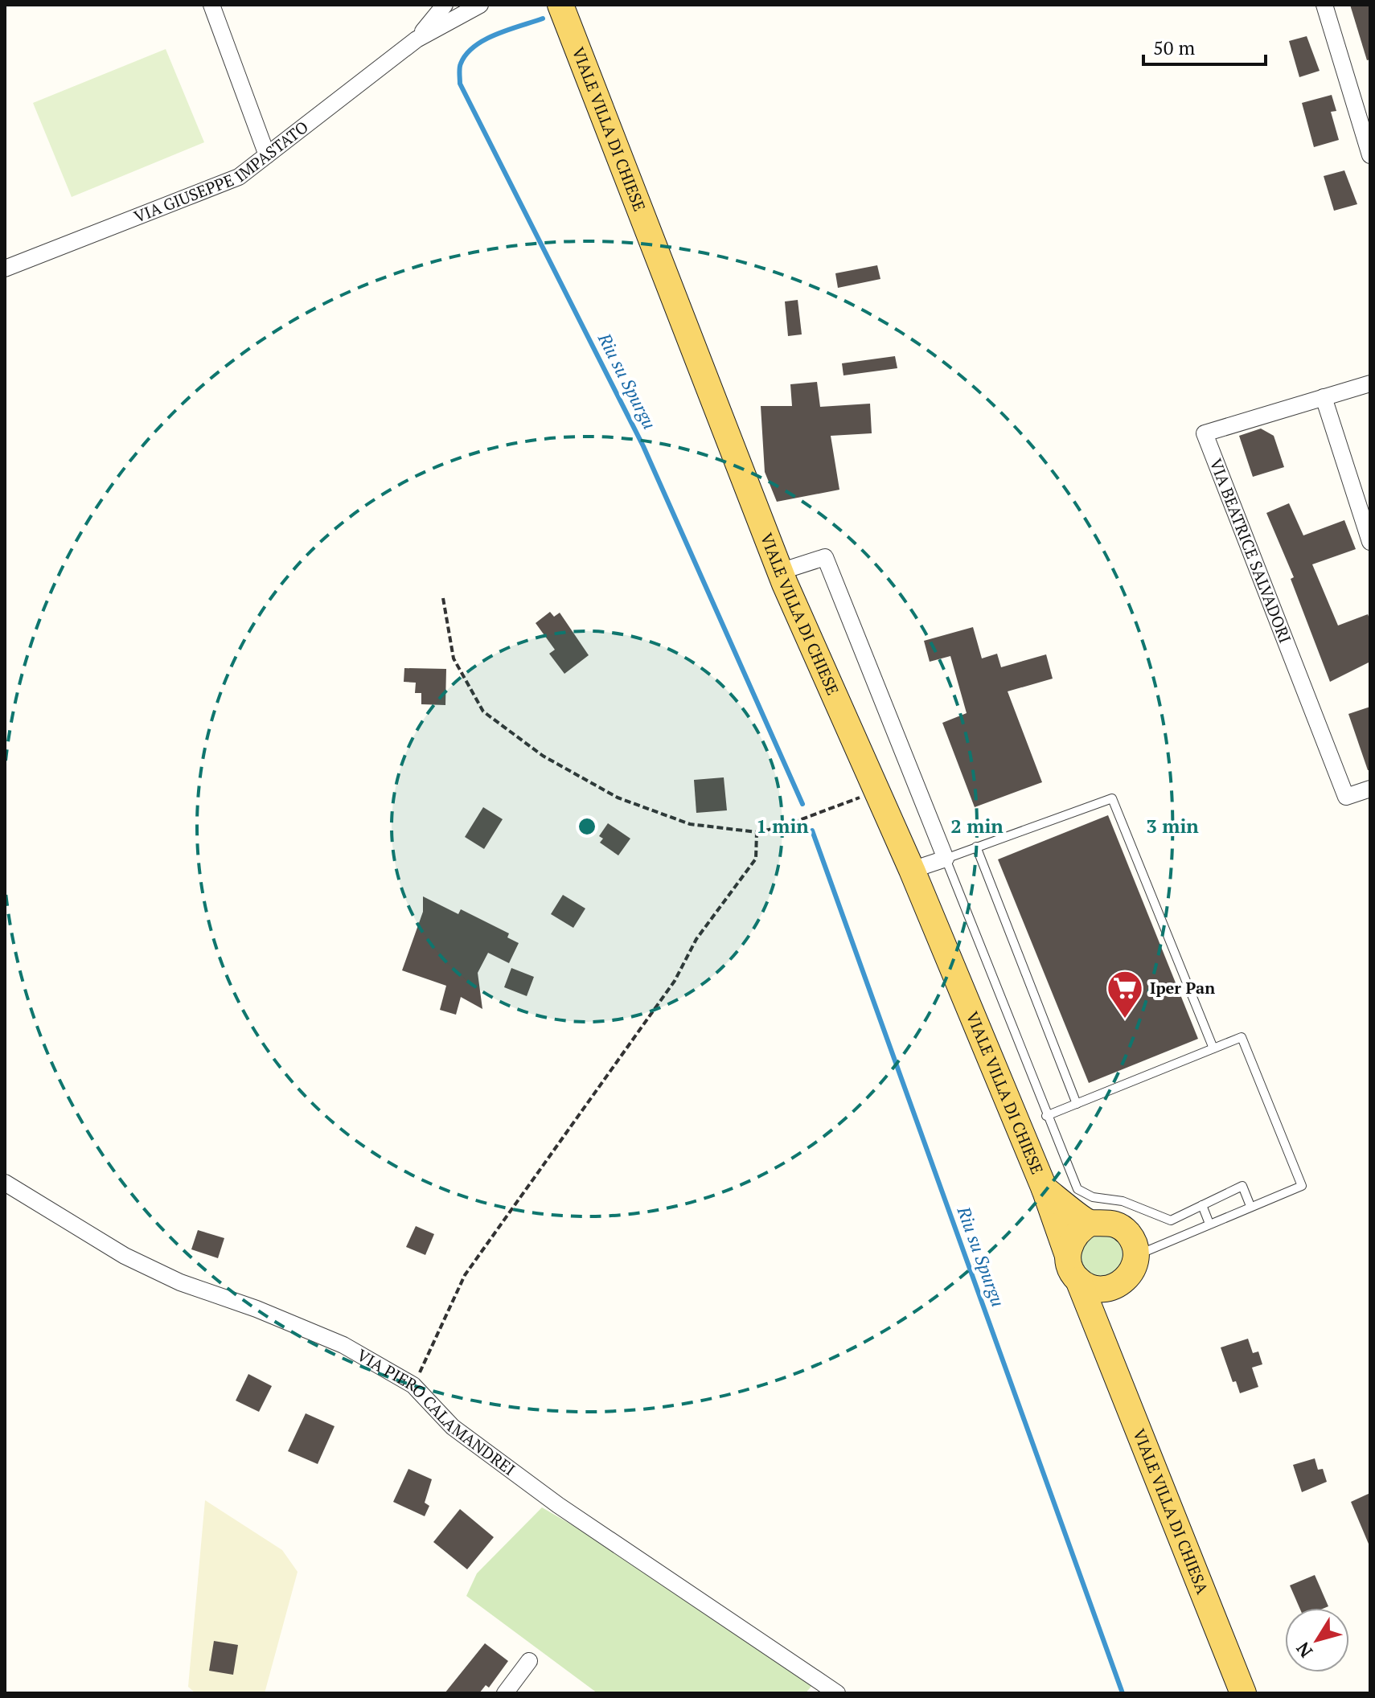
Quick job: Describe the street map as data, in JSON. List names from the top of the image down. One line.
{"streets":{"main road":["VIALE VILLA DI CHIESE","VIALE VILLA DI CHIESA"],"street":["VIA GIUSEPPE IMPASTATO","VIA BEATRICE SALVADORI","VIA PIERO CALAMANDREI"]},"crossings":[["VIALE VILLA DI CHIESE","VIALE VILLA DI CHIESA"]],"water":["Riu su Spurgu"],"places":{"supermarket":["Iper Pan"]},"scale_bar":"50 m","north":"bottom left","rings":["1 min","2 min","3 min"]}
